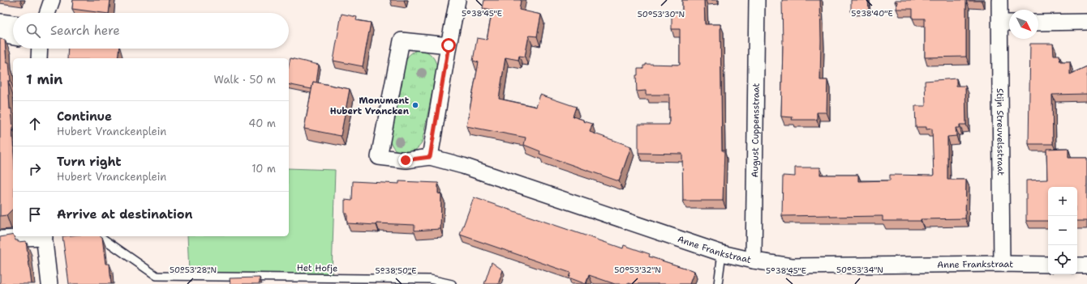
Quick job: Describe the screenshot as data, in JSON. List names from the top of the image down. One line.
{"streets":{"street":["August Cuppensstraat","Stijn Streuvelsstraat","Anne Frankstraat"],"lane":["Het Hofje"]},"crossings":[["August Cuppensstraat","Anne Frankstraat"],["Stijn Streuvelsstraat","Anne Frankstraat"]],"places":["Monument Hubert Vrancken"],"north":"bottom right","page":{"search":"Search here","heading":["1 min","Walk · 50 m"],"list":[["Continue","Hubert Vranckenplein","40 m"],["Turn right","Hubert Vranckenplein","10 m"],"Arrive at destination"],"map_buttons":["+","−"]},"coordinates":["5°38'45\"E","5°38'40\"E","50°53'30\"N","50°53'28\"N","50°53'32\"N","50°53'34\"N","5°38'50\"E"]}
